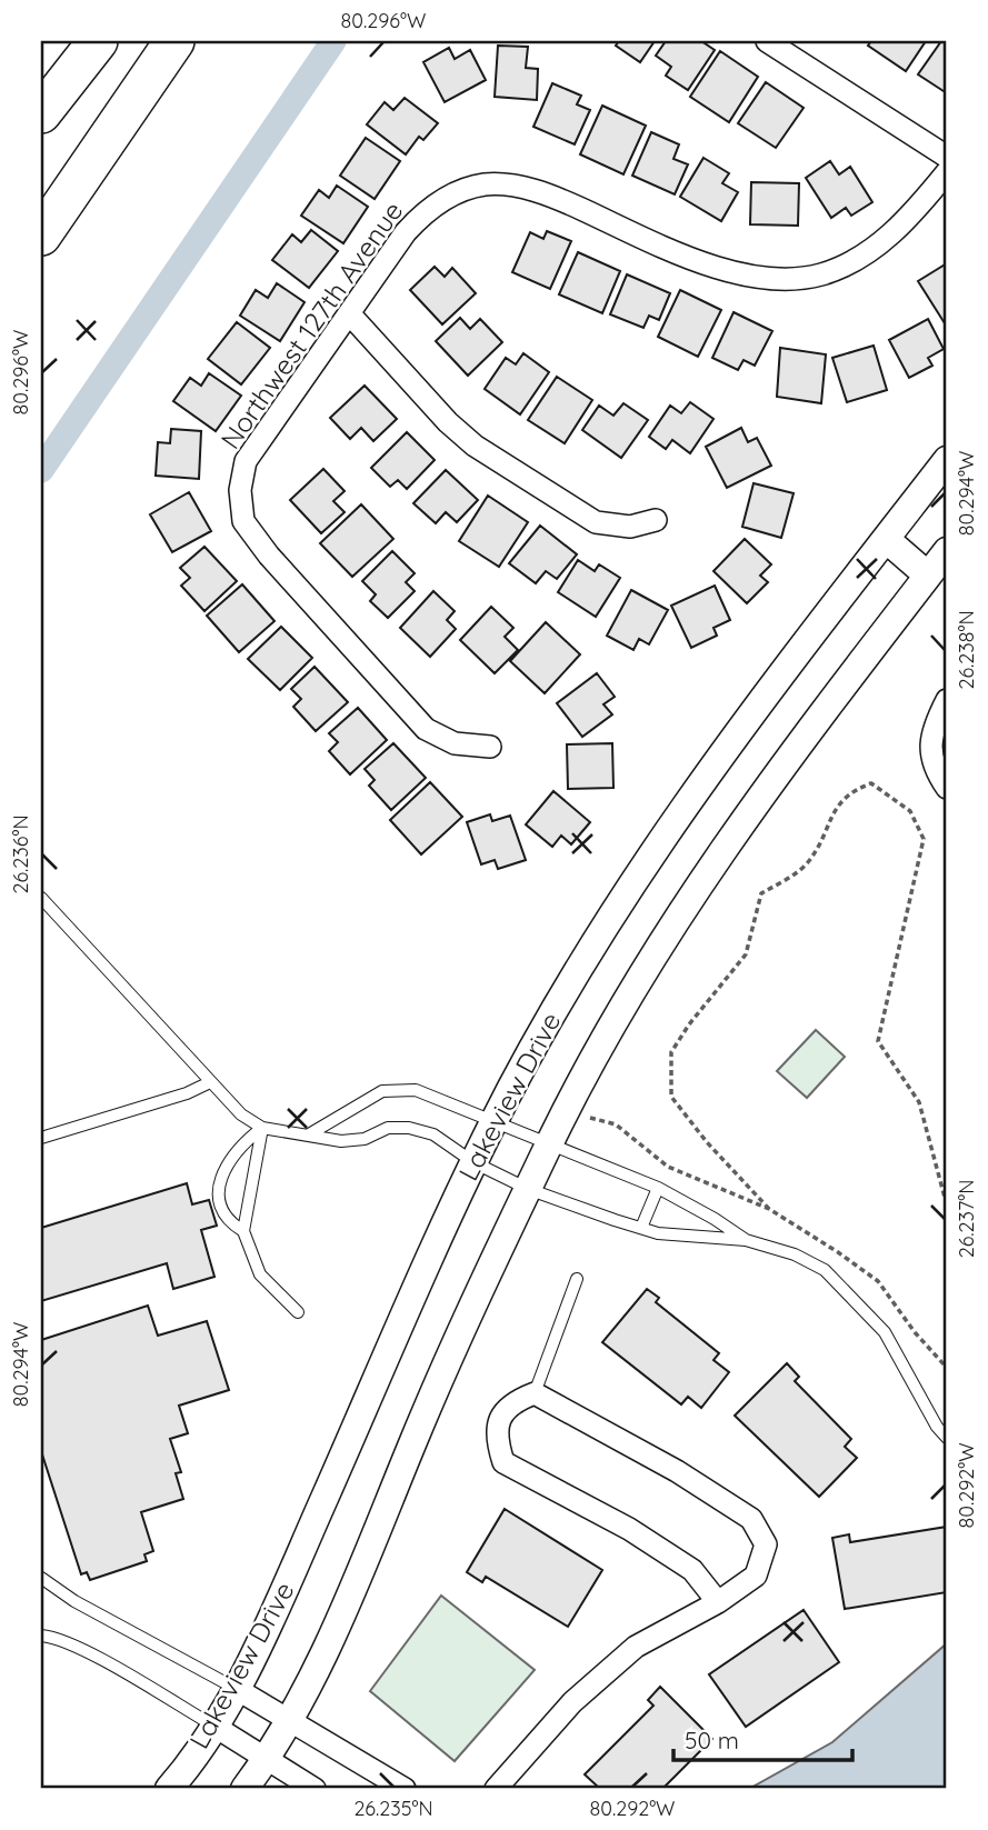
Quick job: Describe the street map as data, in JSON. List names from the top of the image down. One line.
{"streets":{"street":["Northwest 127th Avenue","Lakeview Drive"]},"scale_bar":"50 m","coordinates":["80.296°W","80.294°W","26.238°N","26.236°N","26.237°N","80.292°W","26.235°N"]}
